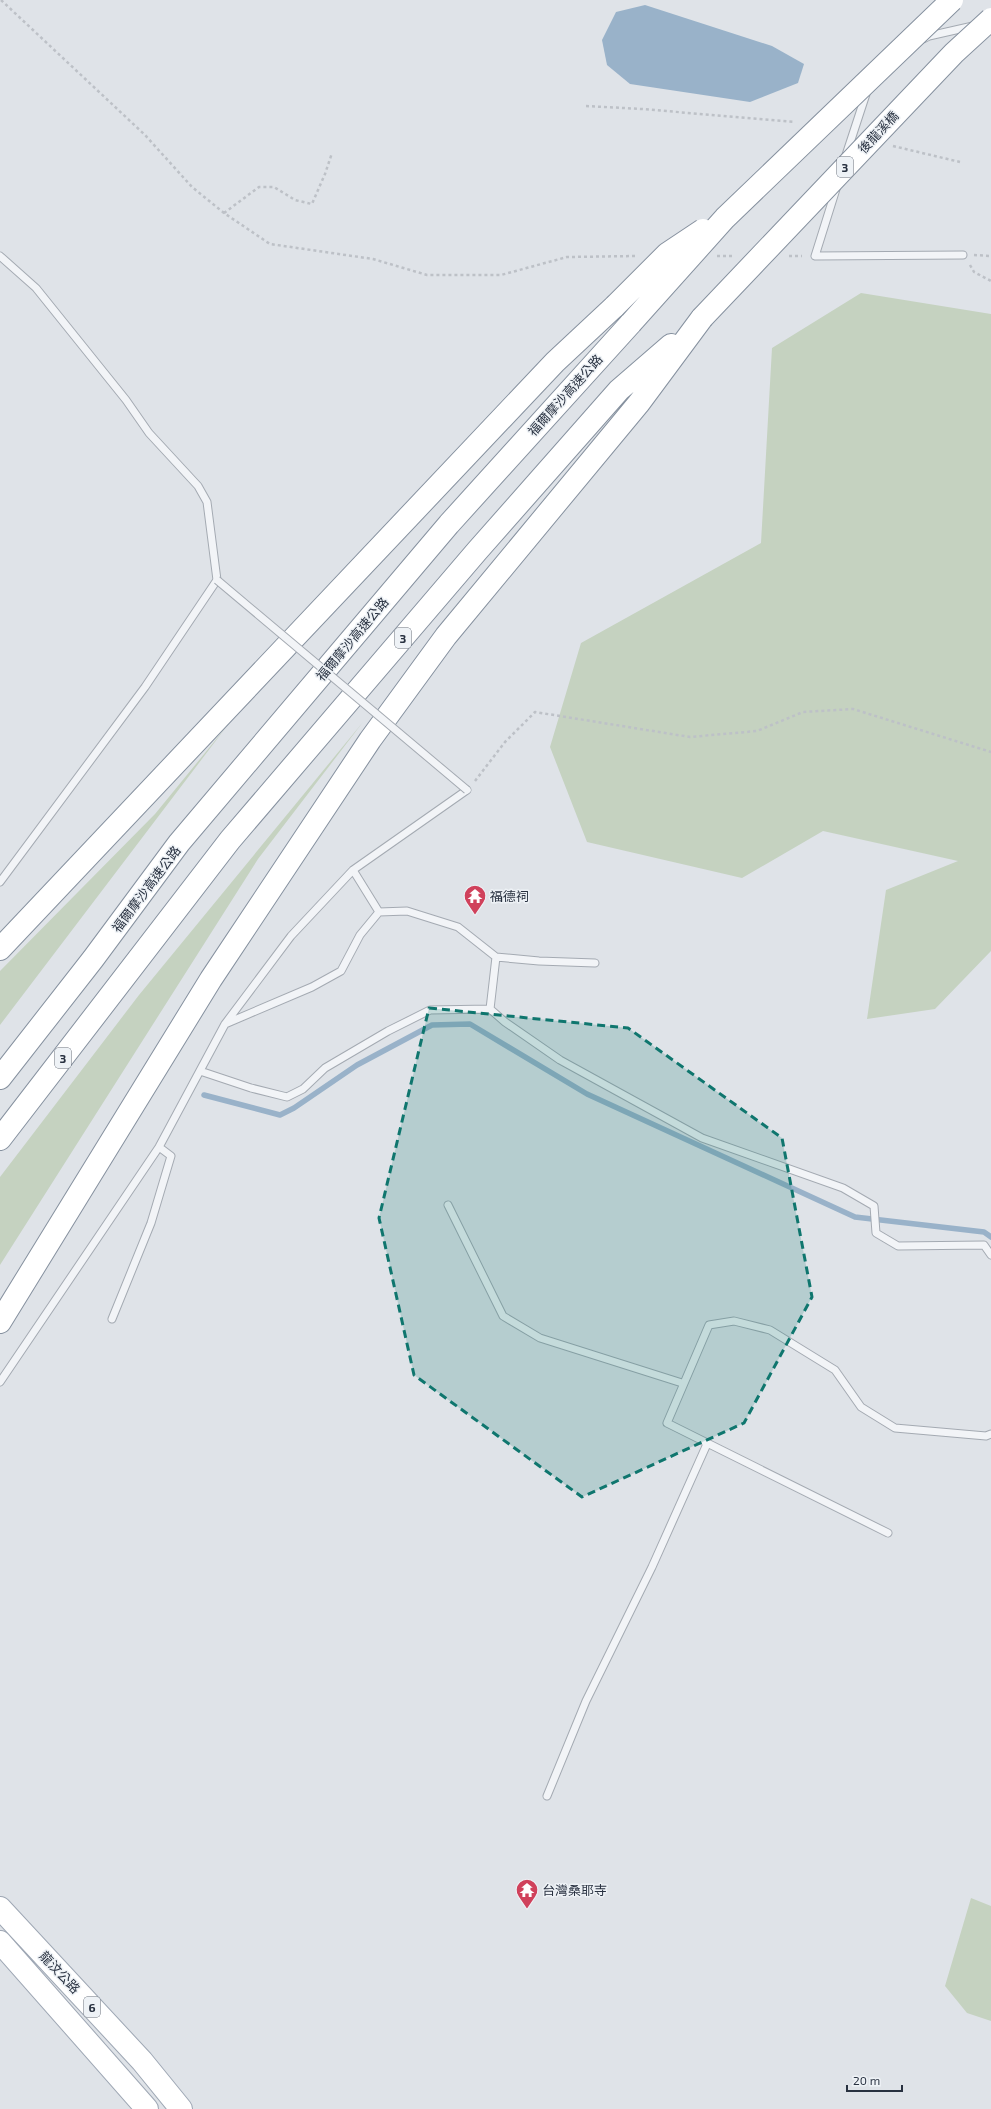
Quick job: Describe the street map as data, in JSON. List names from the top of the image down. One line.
{"streets":{"main road":["後龍溪橋","3","福爾摩沙高速公路","龍汶公路","6"]},"crossings":[["後龍溪橋","3"]],"places":{"temple":["福德祠","台灣桑耶寺"]},"scale_bar":"20 m"}
